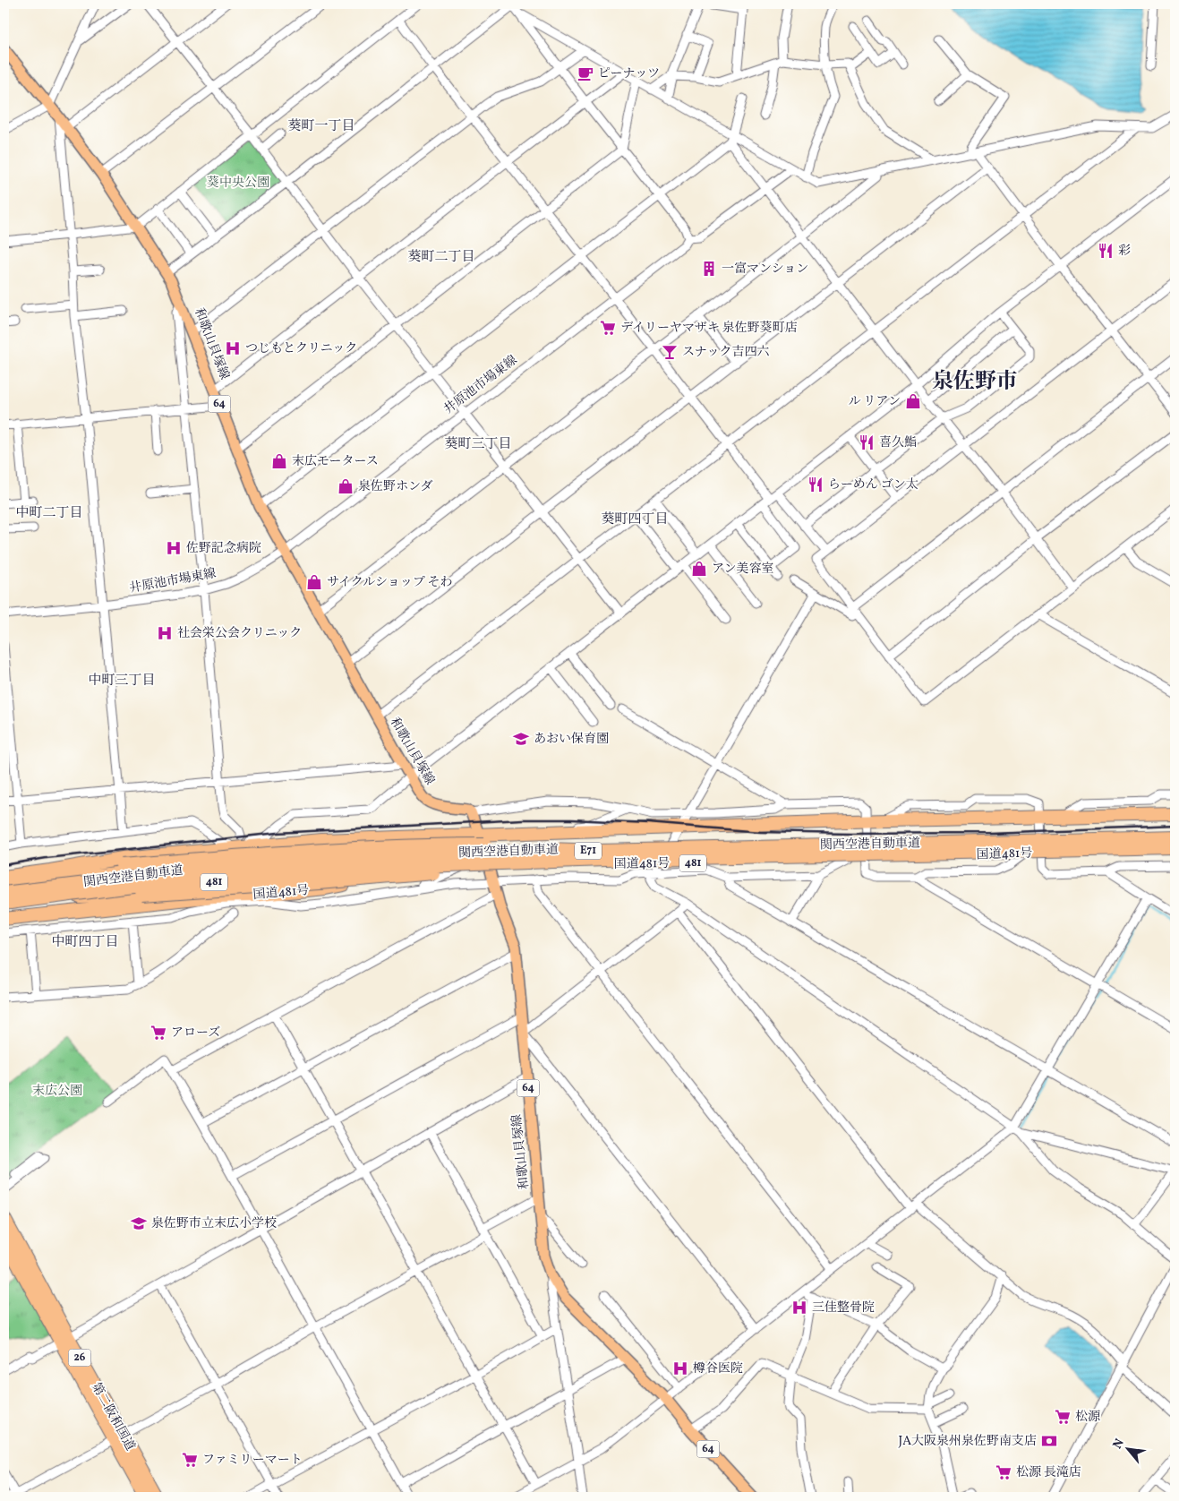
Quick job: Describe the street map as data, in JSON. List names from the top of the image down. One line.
{"streets":{"highway":["関西空港自動車道","E71","国道481号","481","26","第二阪和国道"],"main road":["和歌山貝塚線","64"],"street":["井原池市場東線"]},"crossings":[["和歌山貝塚線","井原池市場東線"],["和歌山貝塚線","国道481号"],["和歌山貝塚線","481"],["関西空港自動車道","国道481号"],["関西空港自動車道","481"],["国道481号","481"]],"districts":["葵町一丁目","葵町二丁目","泉佐野市","葵町三丁目","中町二丁目","葵町四丁目","中町三丁目","中町四丁目"],"parks":["葵中央公園","末広公園"],"places":{"cafe":["ピーナッツ"],"restaurant":["彩","喜久鮨","らーめん ゴン太"],"building":["一富マンション"],"supermarket":["デイリーヤマザキ 泉佐野葵町店","アローズ","松源","ファミリーマート","松源 長滝店"],"hospital":["つじもとクリニック","佐野記念病院","社会栄公会クリニック","三佳整骨院","樽谷医院"],"bar":["スナック吉四六"],"shop":["ル リアン","末広モータース","泉佐野ホンダ","アン美容室","サイクルショップ そわ"],"school or university":["あおい保育園","泉佐野市立末広小学校"],"bank":["JA大阪泉州泉佐野南支店"]},"north":"top left"}
